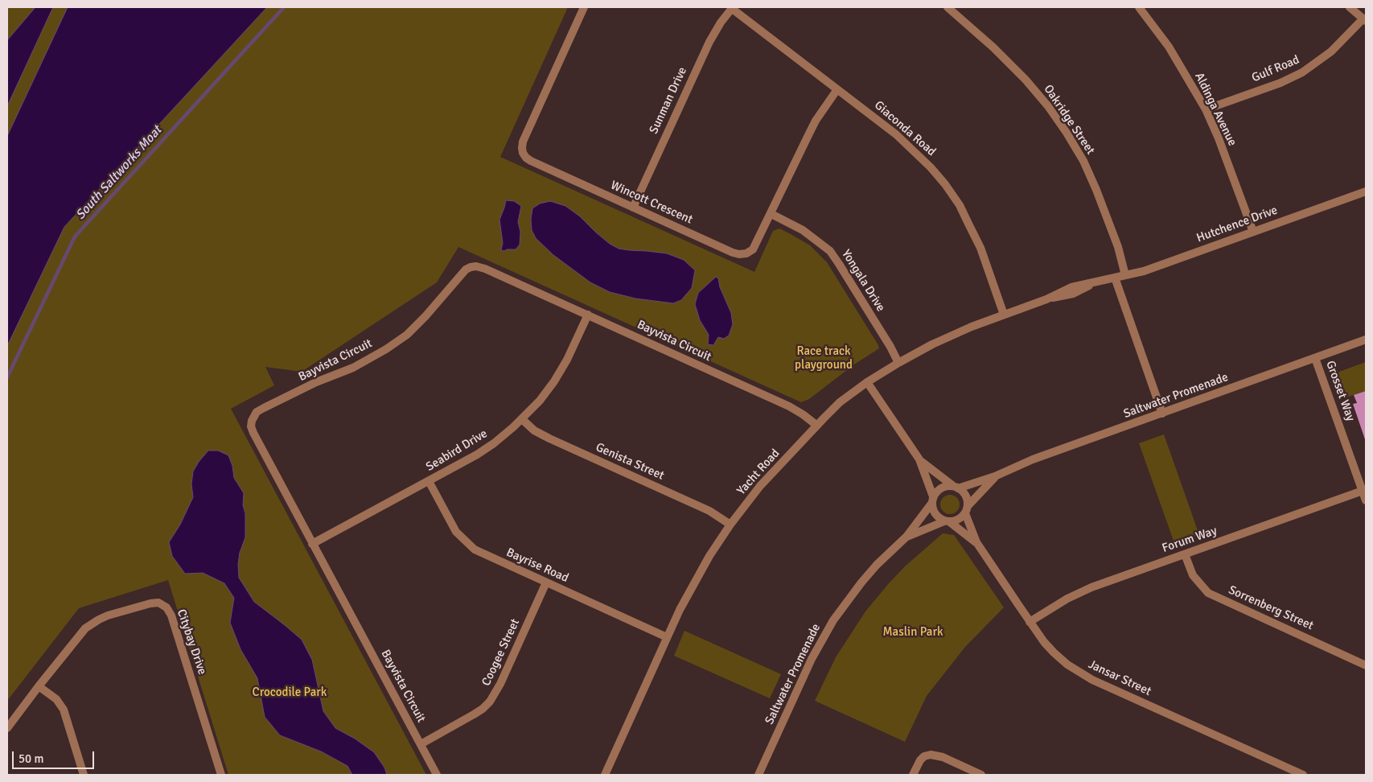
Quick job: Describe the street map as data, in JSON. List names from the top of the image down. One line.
{"streets":{"street":["Gulf Road","Sunman Drive","Aldinga Avenue","Oakridge Street","Giaconda Road","Wincott Crescent","Hutchence Drive","Yongala Drive","Bayvista Circuit","Grosset Way","Saltwater Promenade","Seabird Drive","Genista Street","Yacht Road","Forum Way","Bayrise Road","Sorrenberg Street","Citybay Drive","Coogee Street","Jansar Street"]},"crossings":[["Gulf Road","Aldinga Avenue"],["Sunman Drive","Giaconda Road"],["Sunman Drive","Wincott Crescent"],["Aldinga Avenue","Hutchence Drive"],["Oakridge Street","Hutchence Drive"],["Giaconda Road","Wincott Crescent"],["Giaconda Road","Yacht Road"],["Wincott Crescent","Yongala Drive"],["Hutchence Drive","Yacht Road"],["Yongala Drive","Yacht Road"],["Bayvista Circuit","Seabird Drive"],["Bayvista Circuit","Yacht Road"],["Bayvista Circuit","Coogee Street"],["Grosset Way","Saltwater Promenade"],["Grosset Way","Forum Way"],["Saltwater Promenade","Jansar Street"],["Seabird Drive","Genista Street"],["Seabird Drive","Bayrise Road"],["Genista Street","Yacht Road"],["Yacht Road","Bayrise Road"],["Forum Way","Sorrenberg Street"],["Forum Way","Jansar Street"],["Bayrise Road","Coogee Street"]],"water":["South Saltworks Moat"],"parks":["Race track playground","Maslin Park","Crocodile Park"],"scale_bar":"50 m"}
